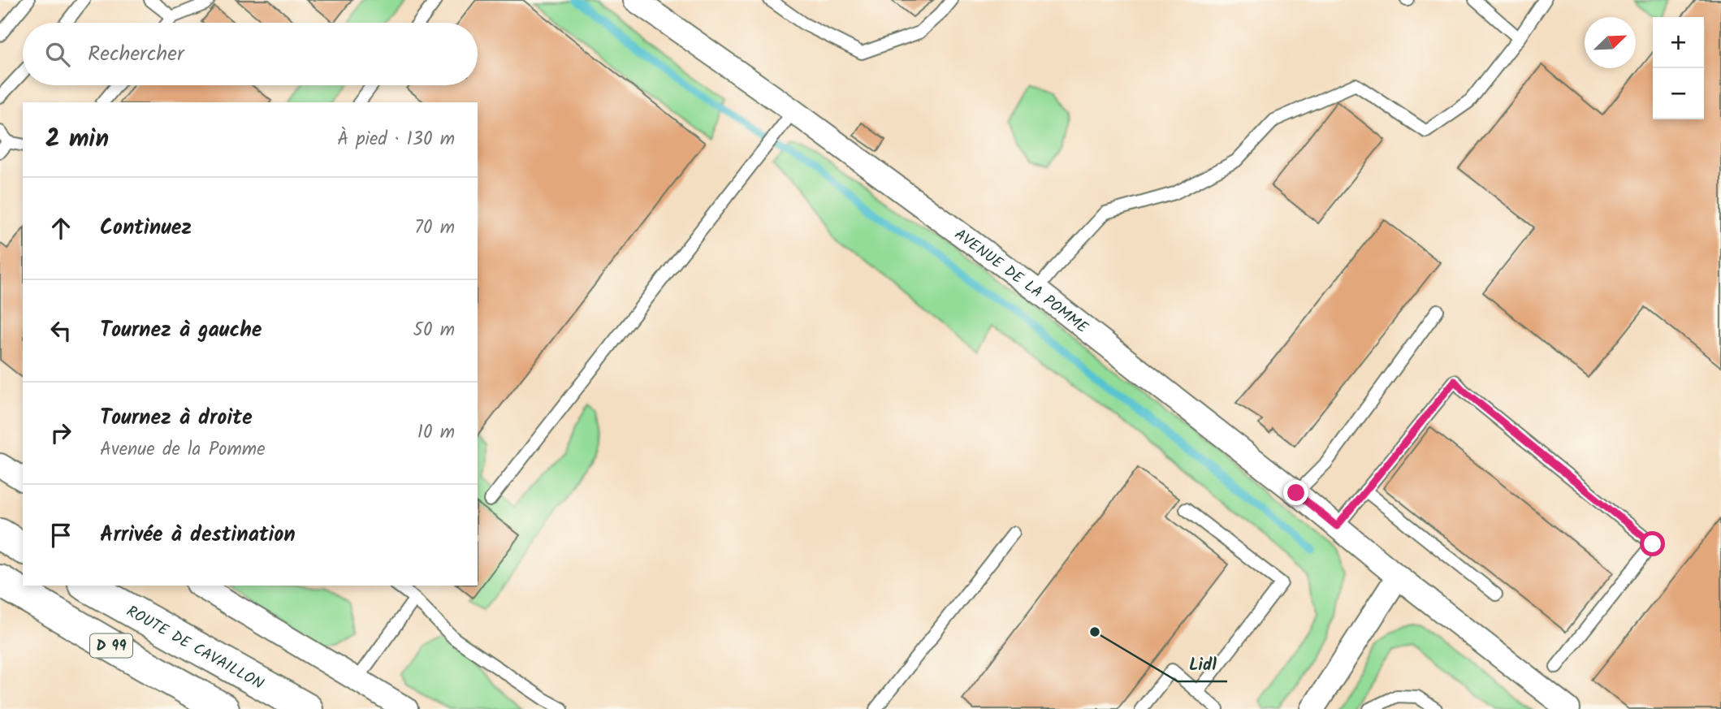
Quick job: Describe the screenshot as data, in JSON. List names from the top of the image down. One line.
{"streets":{"main road":["D 99","ROUTE DE CAVAILLON"],"street":["AVENUE DE LA POMME"]},"places":["Lidl"],"north":"top right","page":{"map_buttons":["+","−"],"search":"Rechercher","heading":["2 min","À pied · 130 m"],"list":[["Continuez","70 m"],["Tournez à gauche","50 m"],["Tournez à droite","Avenue de la Pomme","10 m"],"Arrivée à destination"]}}
